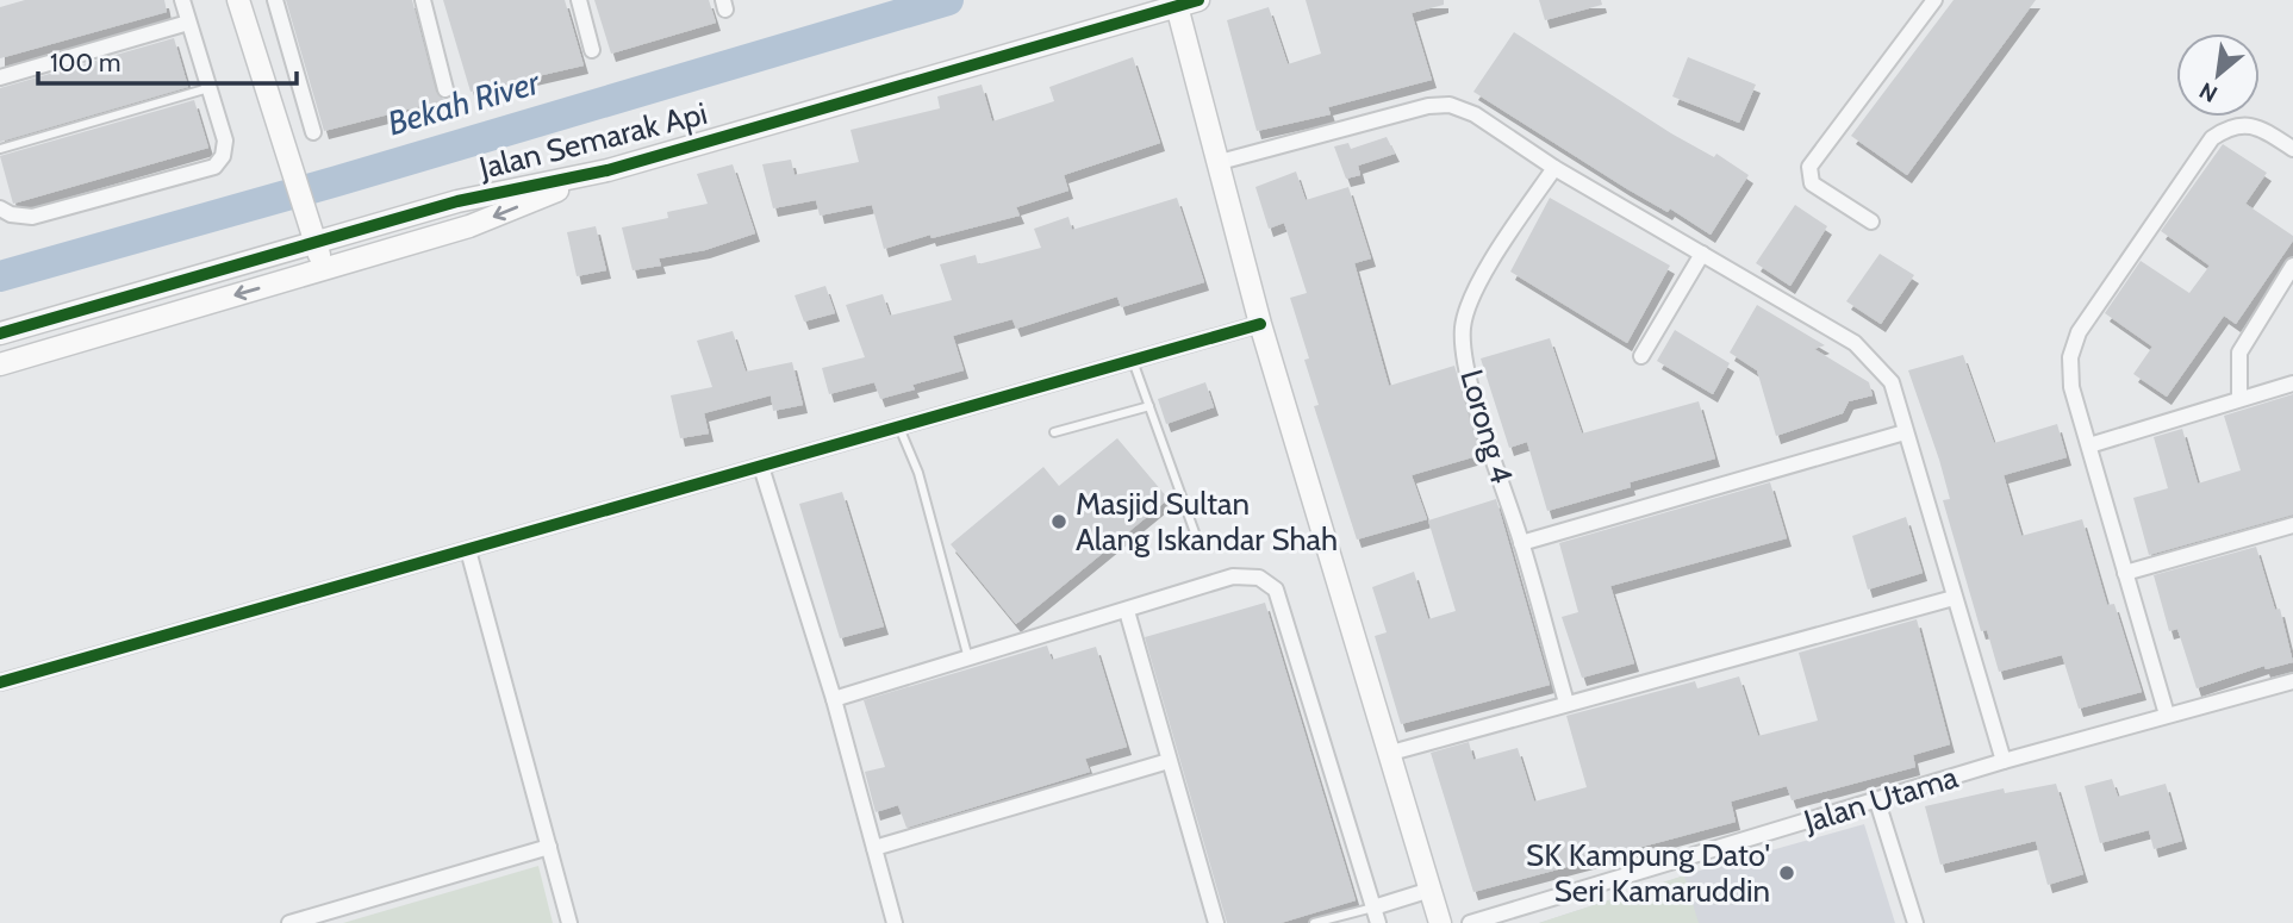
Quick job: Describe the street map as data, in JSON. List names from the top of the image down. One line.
{"streets":{"street":["Jalan Semarak Api","Lorong 4","Jalan Utama"]},"water":["Bekah River"],"places":["Masjid Sultan Alang Iskandar Shah","SK Kampung Dato' Seri Kamaruddin"],"scale_bar":"100 m","north":"bottom left"}
